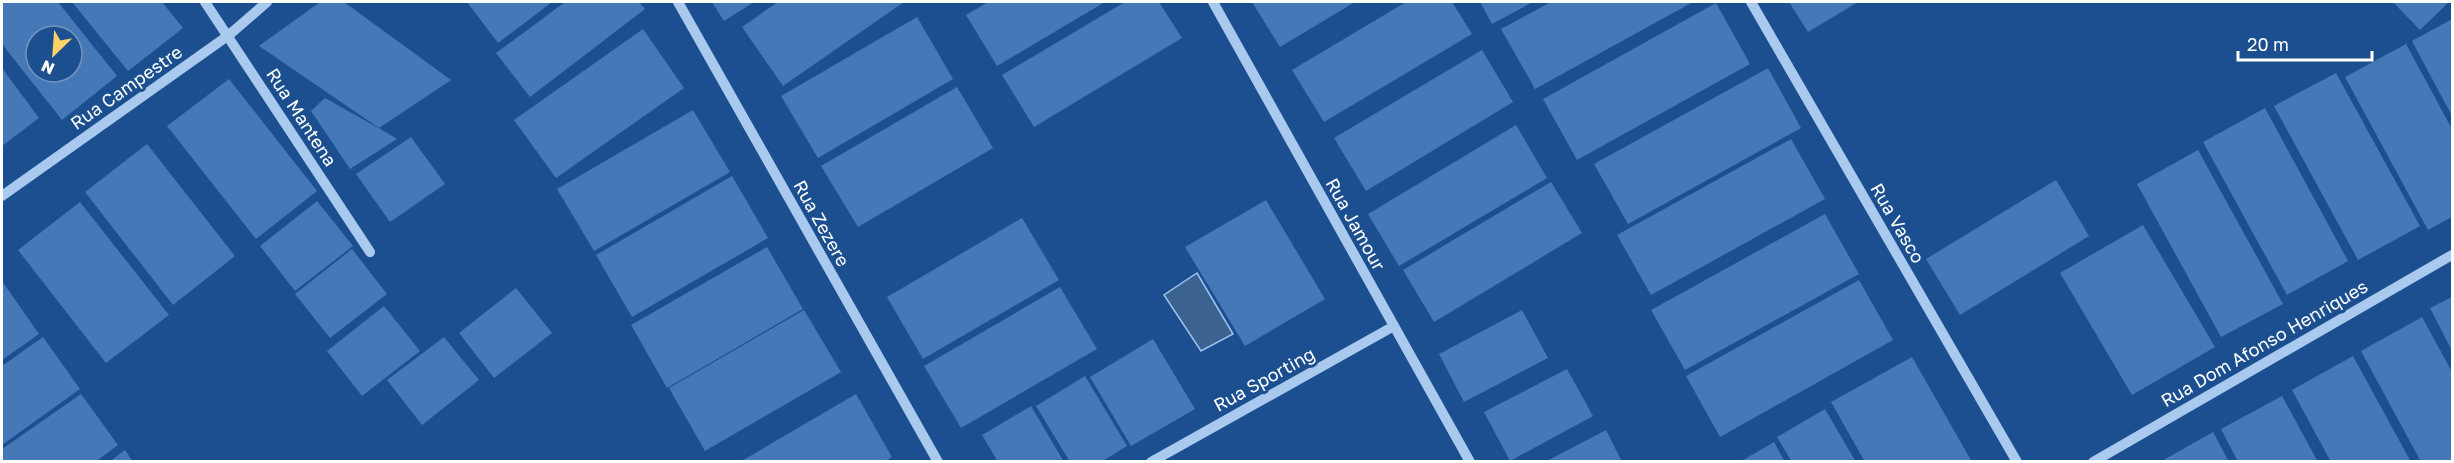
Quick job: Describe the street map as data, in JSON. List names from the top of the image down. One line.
{"streets":{"street":["Rua Campestre","Rua Mantena","Rua Zezere","Rua Vasco","Rua Jamour","Rua Dom Afonso Henriques","Rua Sporting"]},"crossings":[["Rua Campestre","Rua Mantena"],["Rua Jamour","Rua Sporting"]],"scale_bar":"20 m","north":"bottom left"}
